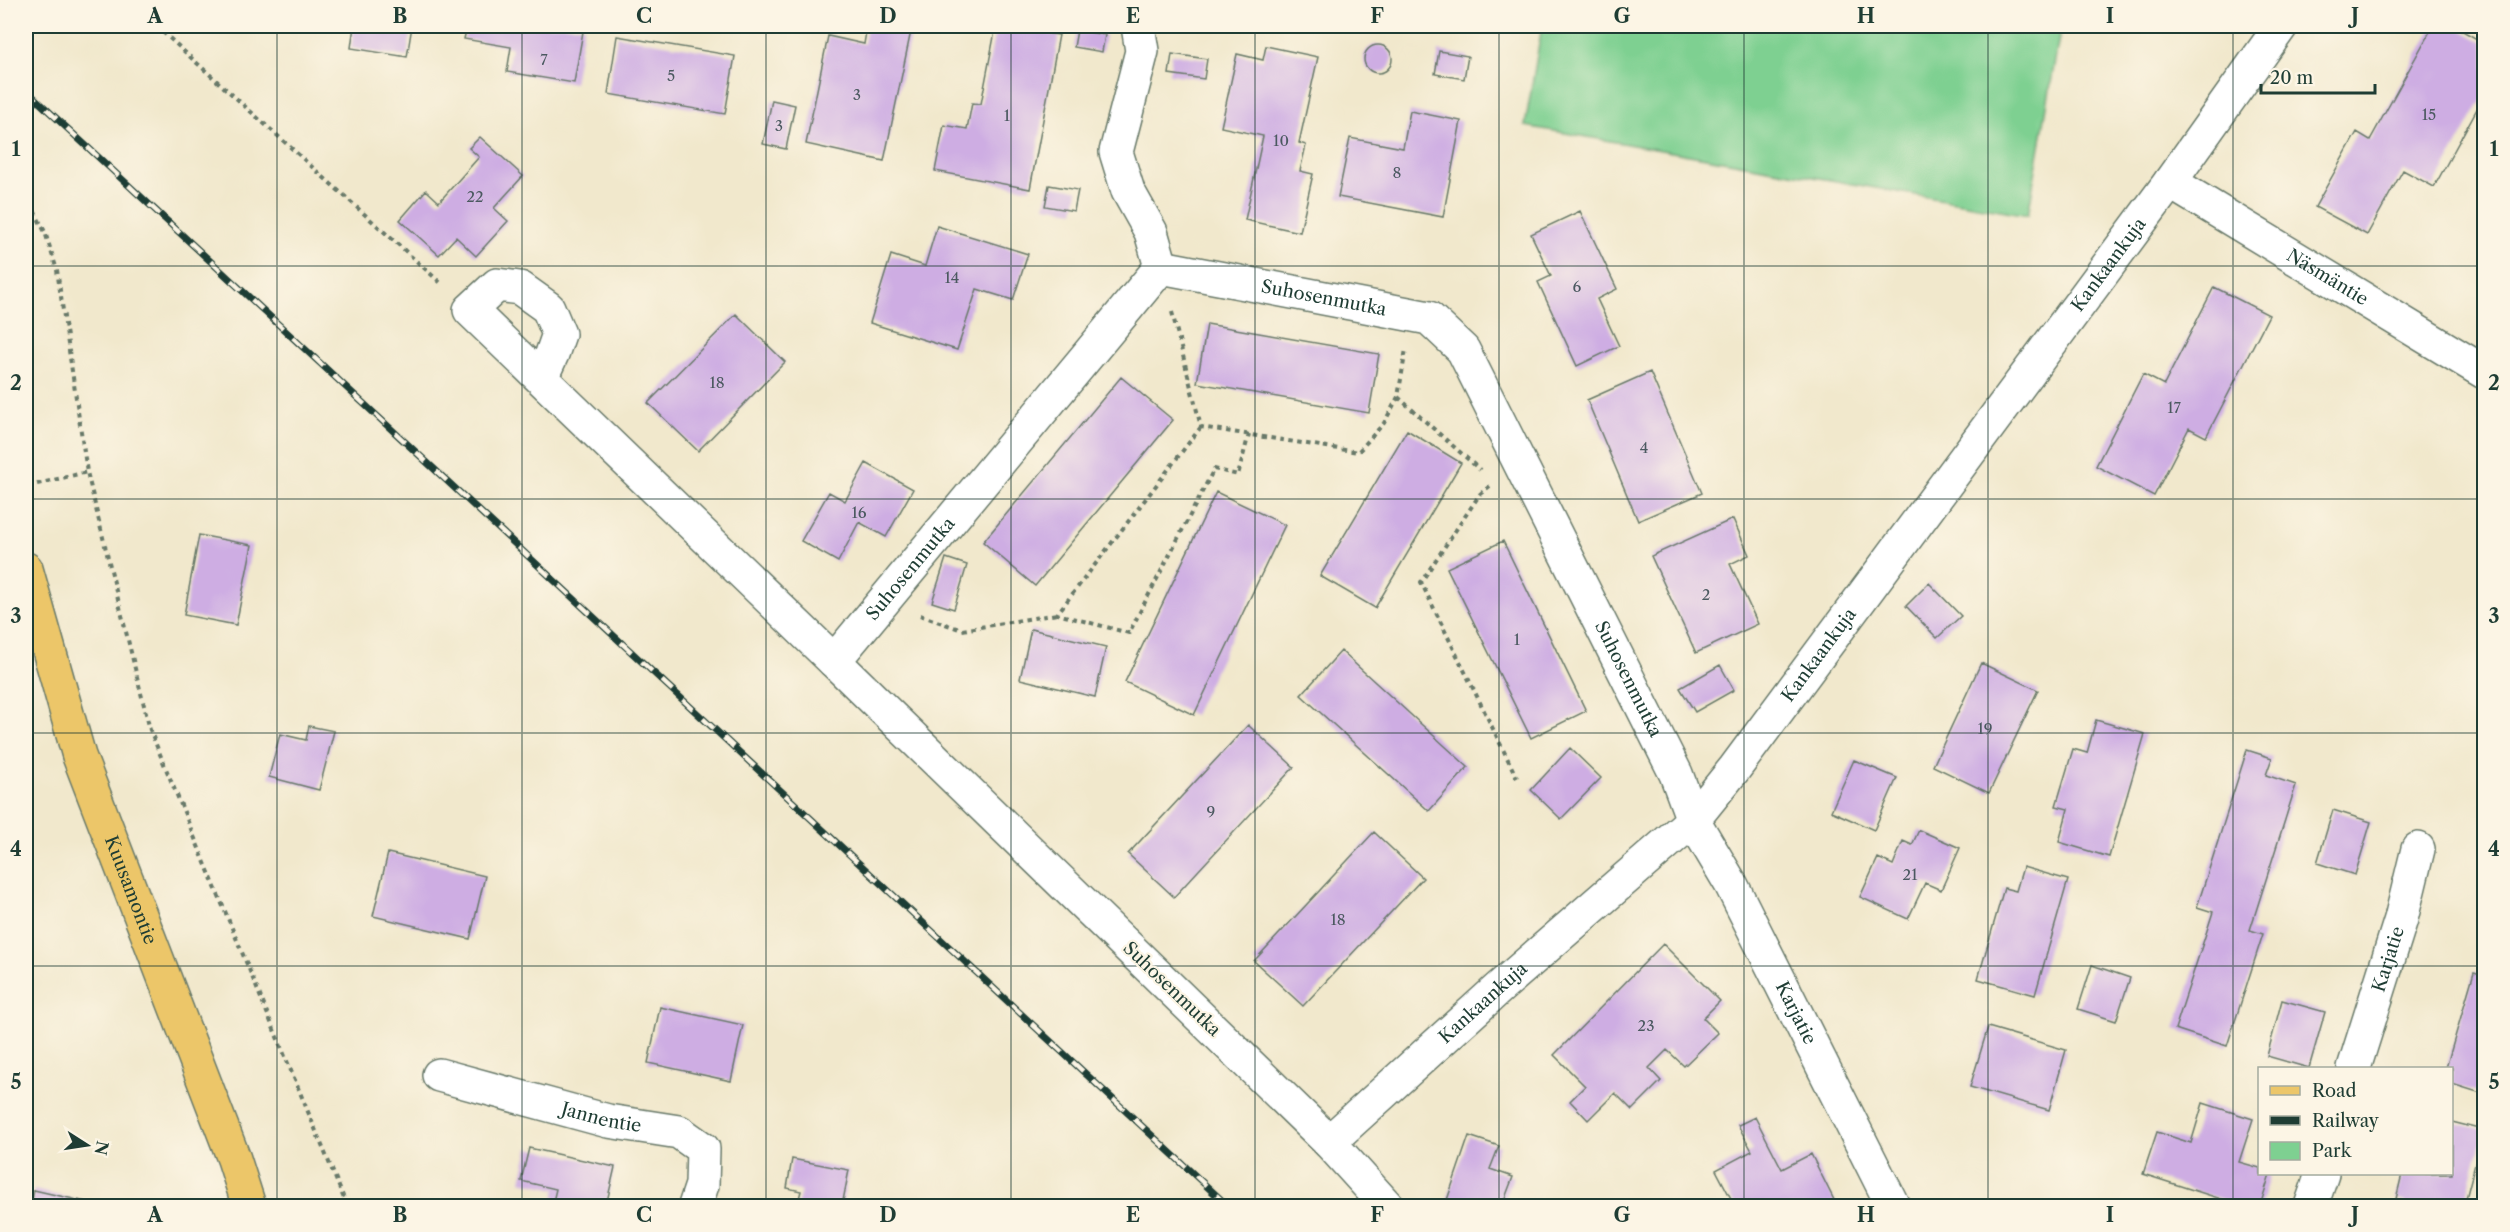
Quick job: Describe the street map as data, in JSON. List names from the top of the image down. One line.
{"streets":{"main road":["Kuusamontie"],"street":["Kankaankuja","Näsmäntie","Suhosenmutka","Karjatie","Jannentie"]},"crossings":[["Kankaankuja","Näsmäntie"],["Kankaankuja","Suhosenmutka"],["Kankaankuja","Karjatie"],["Suhosenmutka","Karjatie"]],"house_numbers":["7","5","3","15","1","3","10","8","22","14","6","18","17","4","16","2","1","19","9","21","18","23"],"legend":["Road","Railway","Park"],"scale_bar":"20 m","north":"right","grid":{"columns":["A","B","C","D","E","F","G","H","I","J"],"rows":["1","2","3","4","5"]}}
